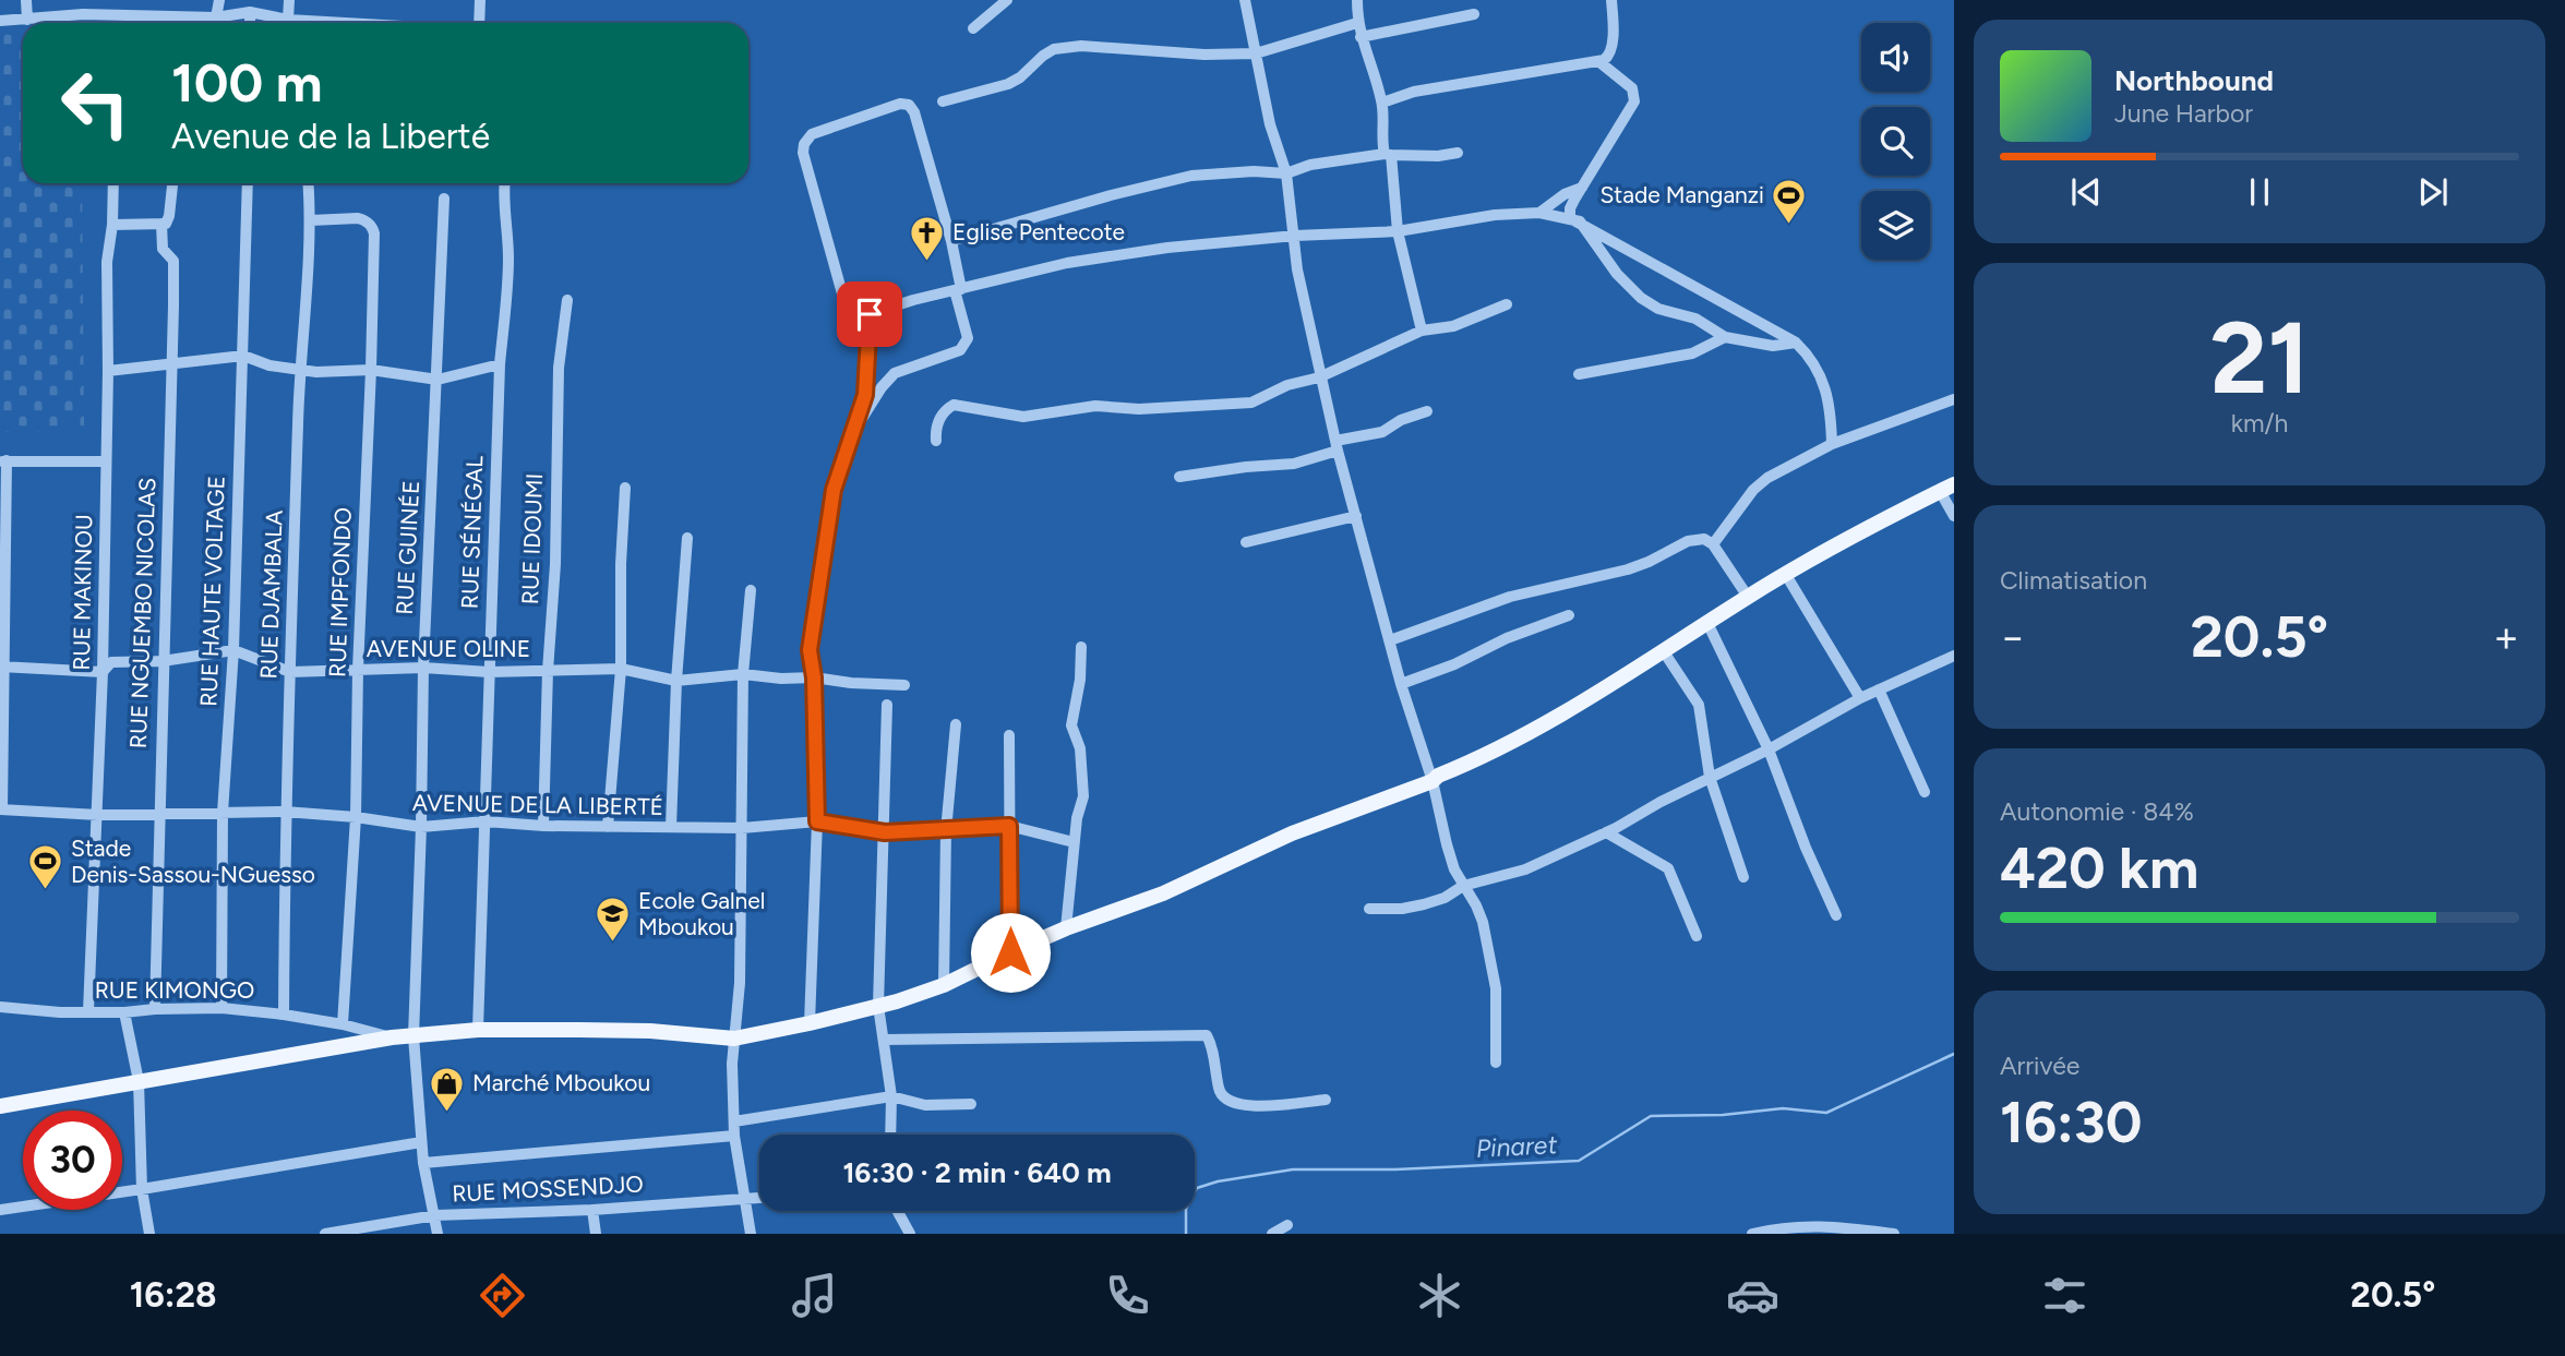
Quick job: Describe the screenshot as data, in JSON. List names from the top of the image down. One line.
{"streets":{"street":["RUE SÉNÉGAL","RUE IDOUMI","RUE GUINÉE","RUE HAUTE VOLTAGE","RUE MAKINOU","RUE IMPFONDO","RUE DJAMBALA","RUE NGUEMBO NICOLAS","AVENUE OLINE","AVENUE DE LA LIBERTÉ","RUE KIMONGO","RUE MOSSENDJO"]},"crossings":[["RUE SÉNÉGAL","AVENUE OLINE"],["RUE SÉNÉGAL","AVENUE DE LA LIBERTÉ"],["RUE IDOUMI","AVENUE OLINE"],["RUE IDOUMI","AVENUE DE LA LIBERTÉ"],["RUE GUINÉE","AVENUE OLINE"],["RUE GUINÉE","AVENUE DE LA LIBERTÉ"],["RUE GUINÉE","RUE MOSSENDJO"],["RUE HAUTE VOLTAGE","AVENUE OLINE"],["RUE HAUTE VOLTAGE","AVENUE DE LA LIBERTÉ"],["RUE HAUTE VOLTAGE","RUE KIMONGO"],["RUE MAKINOU","AVENUE DE LA LIBERTÉ"],["RUE MAKINOU","RUE KIMONGO"],["RUE IMPFONDO","RUE DJAMBALA"],["RUE IMPFONDO","AVENUE OLINE"],["RUE IMPFONDO","AVENUE DE LA LIBERTÉ"],["RUE IMPFONDO","RUE KIMONGO"],["RUE DJAMBALA","AVENUE OLINE"],["RUE DJAMBALA","AVENUE DE LA LIBERTÉ"],["RUE DJAMBALA","RUE KIMONGO"],["RUE NGUEMBO NICOLAS","AVENUE DE LA LIBERTÉ"],["RUE NGUEMBO NICOLAS","RUE KIMONGO"]],"water":["Pinaret"],"places":{"sports":["Stade Manganzi","Stade Denis-Sassou-NGuesso"],"church":["Eglise Pentecote"],"school or university":["Ecole Galnel Mboukou"],"shop":["Marché Mboukou"]},"page":{"turn":["100 m","Avenue de la Liberté"],"song":["Northbound","June Harbor"],"tile":[["21","km/h"],"Climatisation",["Autonomie · 84%","420 km"],["Arrivée","16:30"]],"heat":["−","20.5°","+"],"limit":"30","trip":"16:30 · 2 min · 640 m","tabs":["16:28","20.5°"]}}
